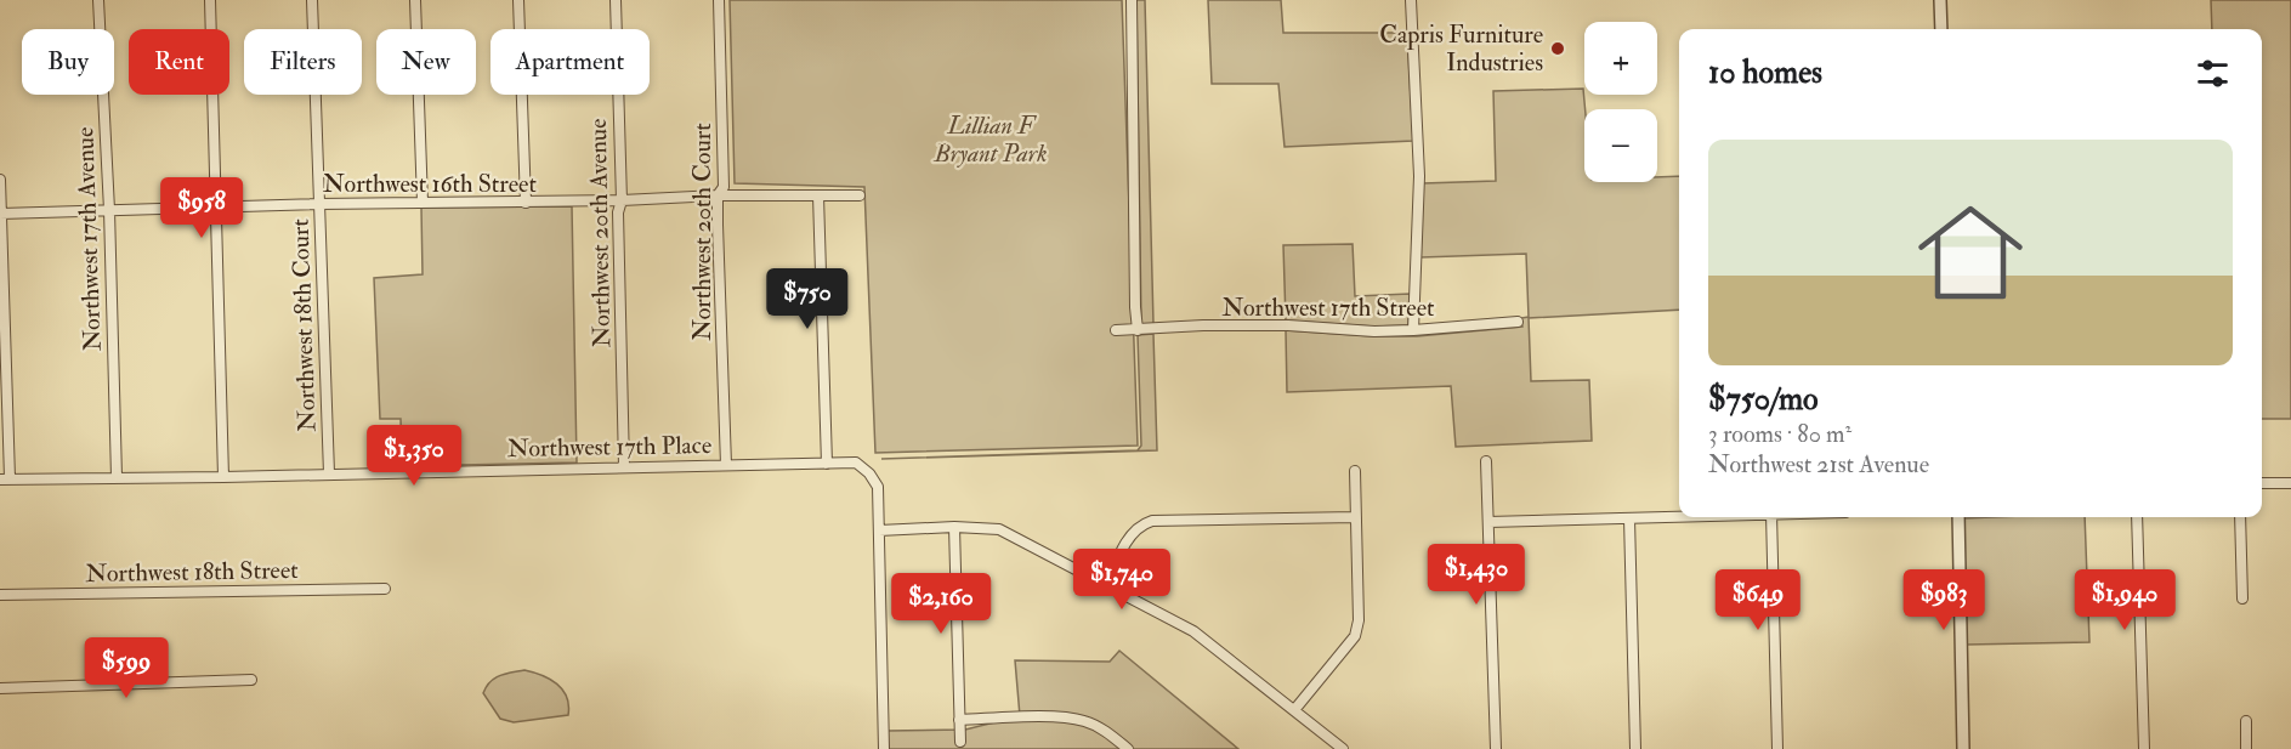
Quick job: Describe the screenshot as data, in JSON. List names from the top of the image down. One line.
{"streets":{"street":["Northwest 16th Street","Northwest 20th Court","Northwest 20th Avenue","Northwest 17th Avenue","Northwest 17th Street","Northwest 18th Court","Northwest 17th Place","Northwest 18th Street"]},"crossings":[["Northwest 16th Street","Northwest 20th Court"],["Northwest 16th Street","Northwest 20th Avenue"],["Northwest 16th Street","Northwest 17th Avenue"],["Northwest 16th Street","Northwest 18th Court"],["Northwest 20th Court","Northwest 17th Place"],["Northwest 20th Avenue","Northwest 17th Place"],["Northwest 17th Avenue","Northwest 17th Place"],["Northwest 18th Court","Northwest 17th Place"]],"parks":["Lillian F Bryant Park"],"places":["Capris Furniture Industries"],"page":{"map_buttons":["+","−"],"chip":["Buy","Rent","Filters","New","Apartment"],"heading":"10 homes","list":[{"name":"$750/mo","note":"3 rooms · 80 m² · Northwest 21st Avenue"}],"price":["$958","$750","$1,350","$1,430","$1,740","$649","$983","$1,940","$2,160","$599"]}}
